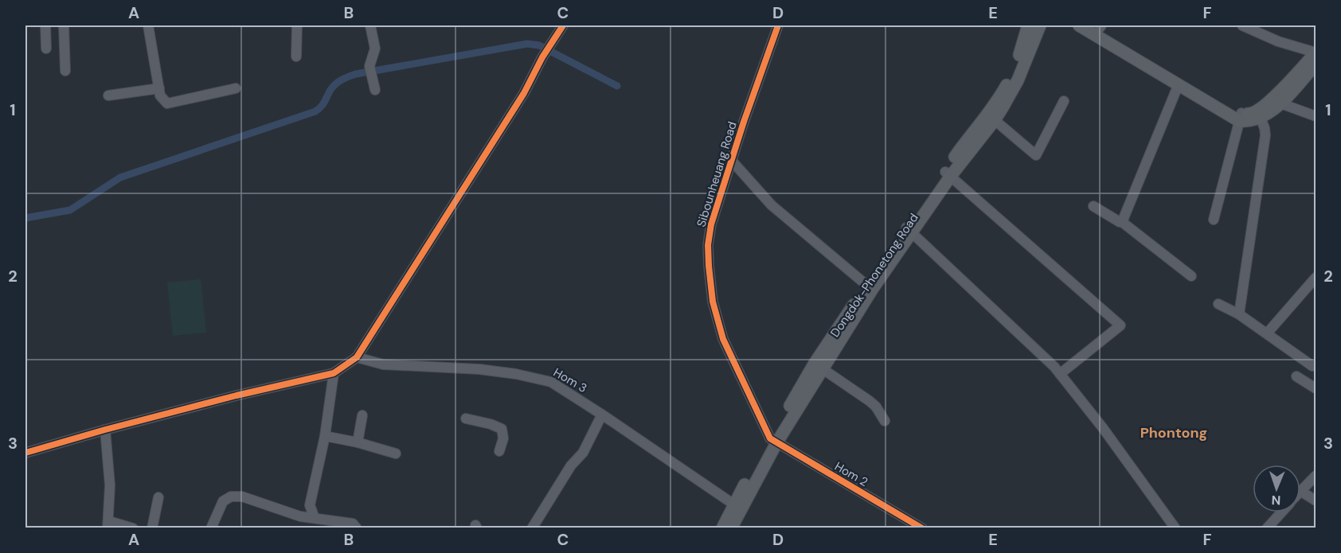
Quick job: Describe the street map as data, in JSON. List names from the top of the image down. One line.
{"streets":{"main road":["Dongdok-Phonetong Road"],"street":["Sibounheuang Road","Hom 3","Hom 2"]},"crossings":[["Sibounheuang Road","Dongdok-Phonetong Road"],["Sibounheuang Road","Hom 2"],["Dongdok-Phonetong Road","Hom 3"],["Dongdok-Phonetong Road","Hom 2"]],"districts":["Phontong"],"north":"bottom","grid":{"columns":["A","B","C","D","E","F"],"rows":["1","2","3"]}}
